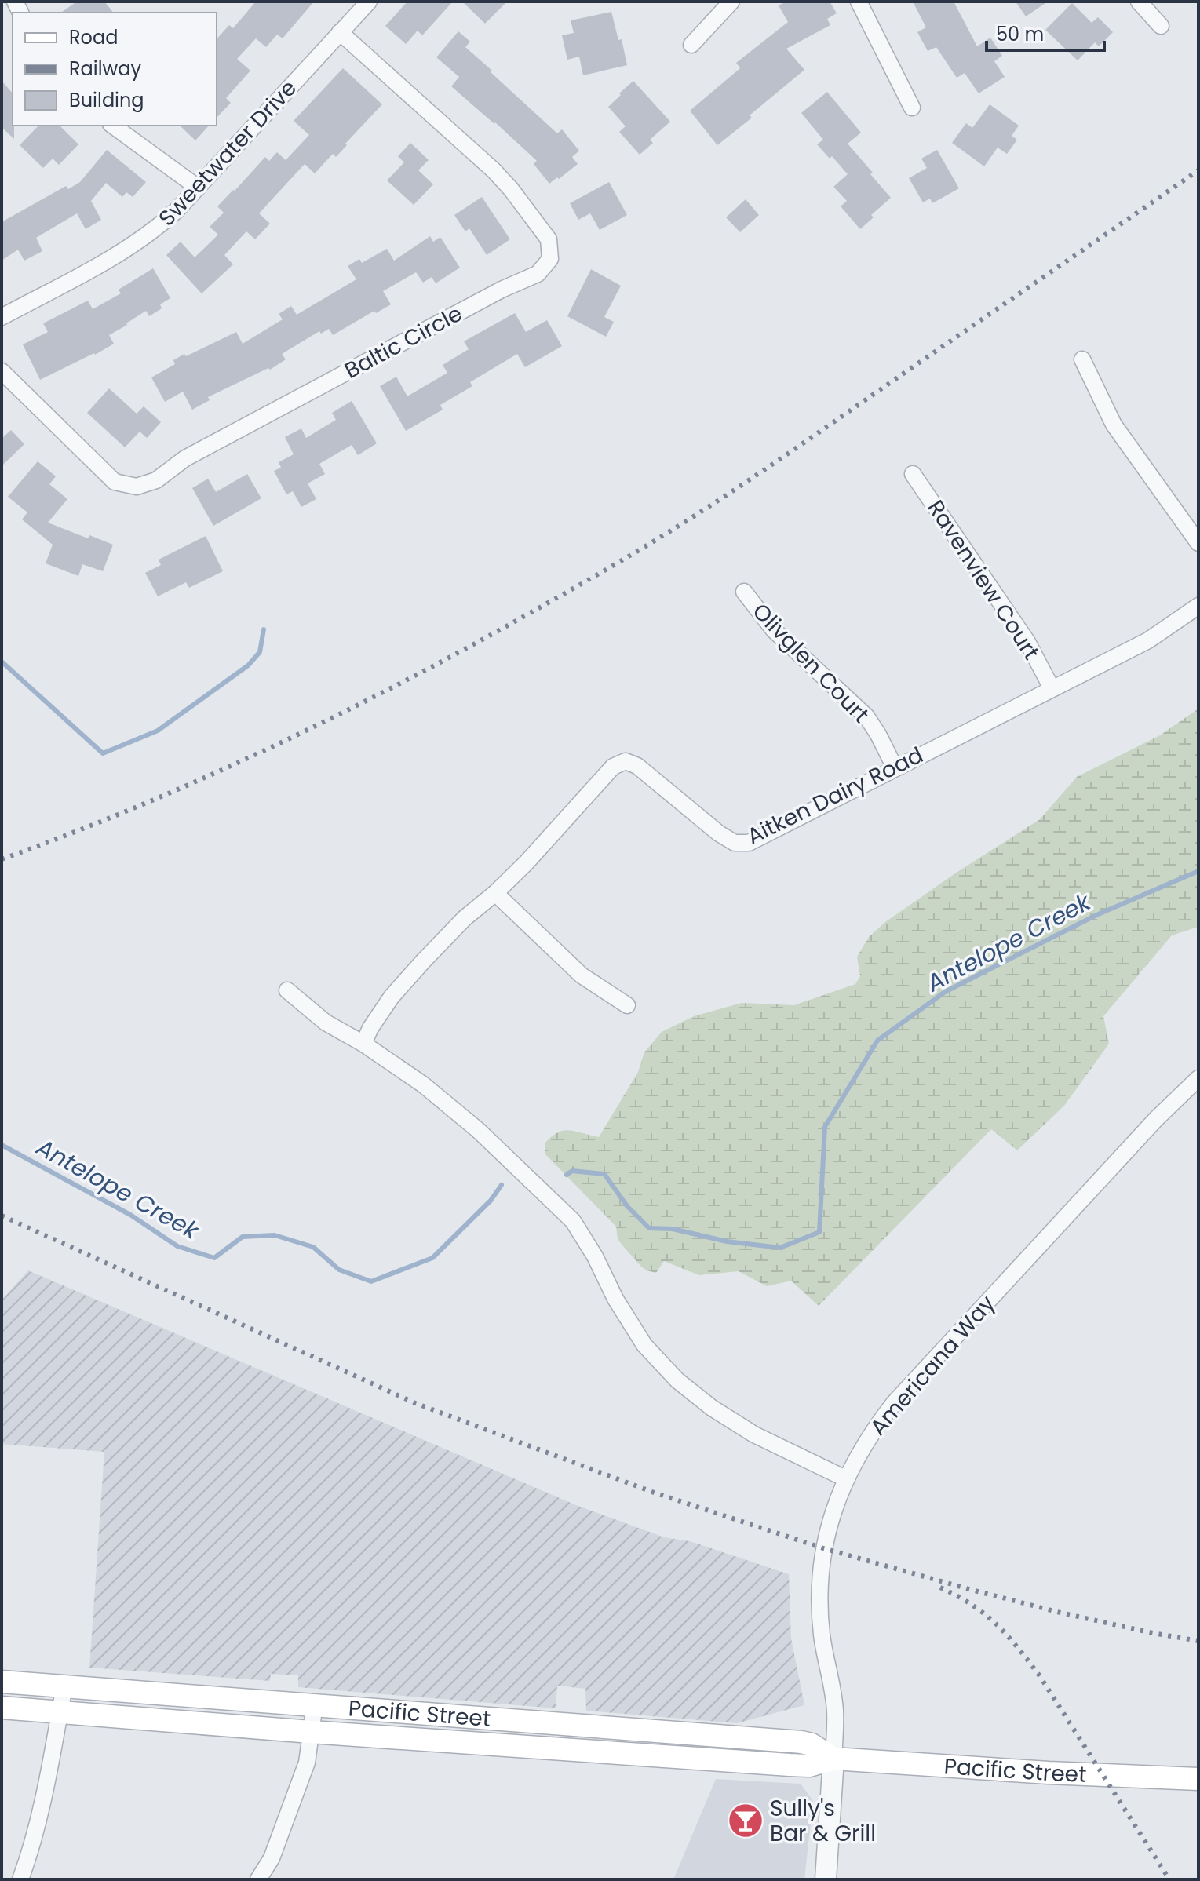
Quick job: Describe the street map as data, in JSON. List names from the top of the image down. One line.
{"streets":{"main road":["Pacific Street"],"street":["Sweetwater Drive","Baltic Circle","Ravenview Court","Olivglen Court","Aitken Dairy Road","Americana Way"]},"crossings":[["Sweetwater Drive","Baltic Circle"],["Ravenview Court","Aitken Dairy Road"],["Olivglen Court","Aitken Dairy Road"],["Americana Way","Pacific Street"]],"water":["Antelope Creek"],"places":{"bar":["Sully's Bar & Grill"]},"legend":["Road","Railway","Building"],"scale_bar":"50 m"}
